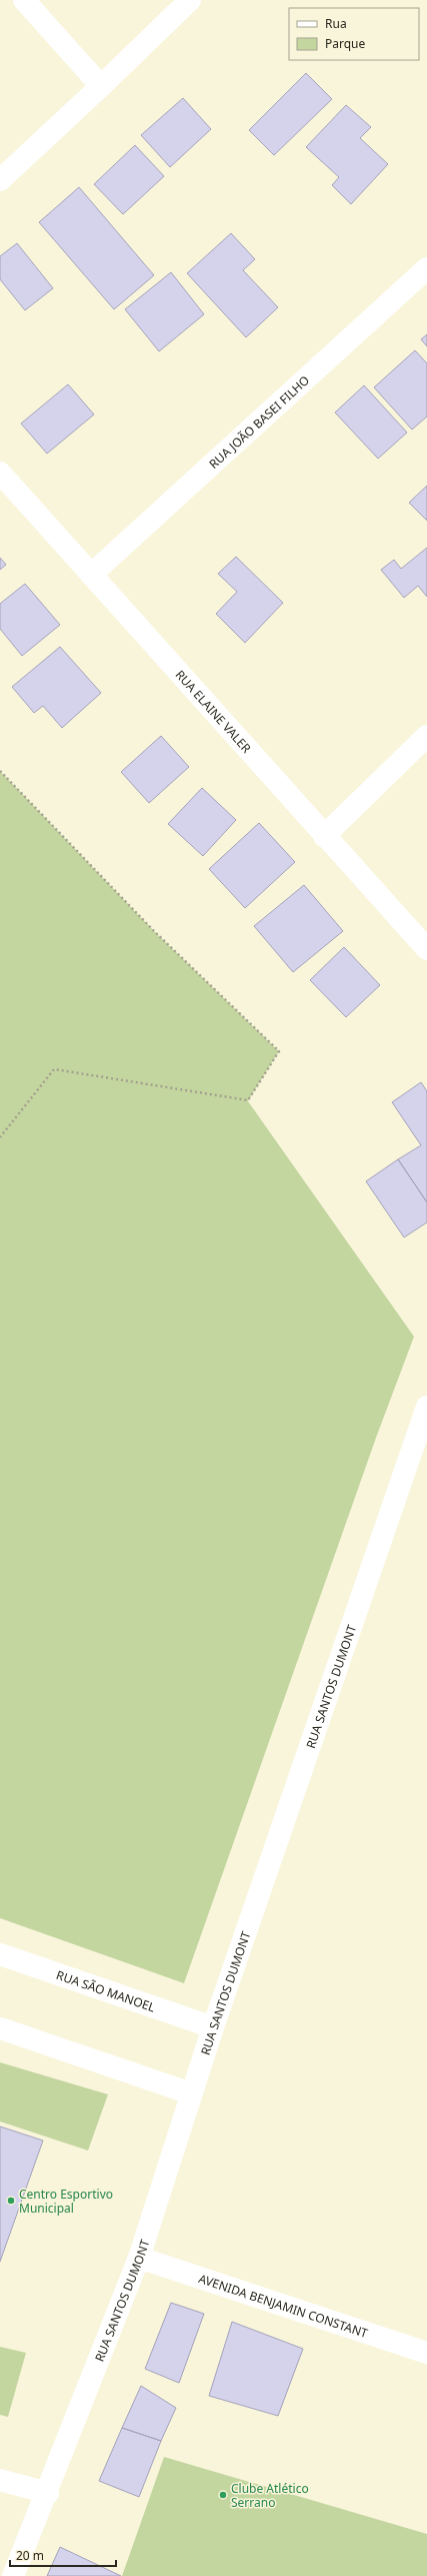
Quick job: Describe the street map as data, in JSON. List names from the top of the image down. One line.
{"streets":{"street":["RUA JOÃO BASEI FILHO","RUA ELAINE VALER","RUA SANTOS DUMONT","RUA SÃO MANOEL","AVENIDA BENJAMIN CONSTANT"]},"crossings":[["RUA JOÃO BASEI FILHO","RUA ELAINE VALER"],["RUA SANTOS DUMONT","RUA SÃO MANOEL"],["RUA SANTOS DUMONT","AVENIDA BENJAMIN CONSTANT"]],"places":["Centro Esportivo Municipal","Clube Atlético Serrano"],"legend":["Rua","Parque"],"scale_bar":"20 m"}
